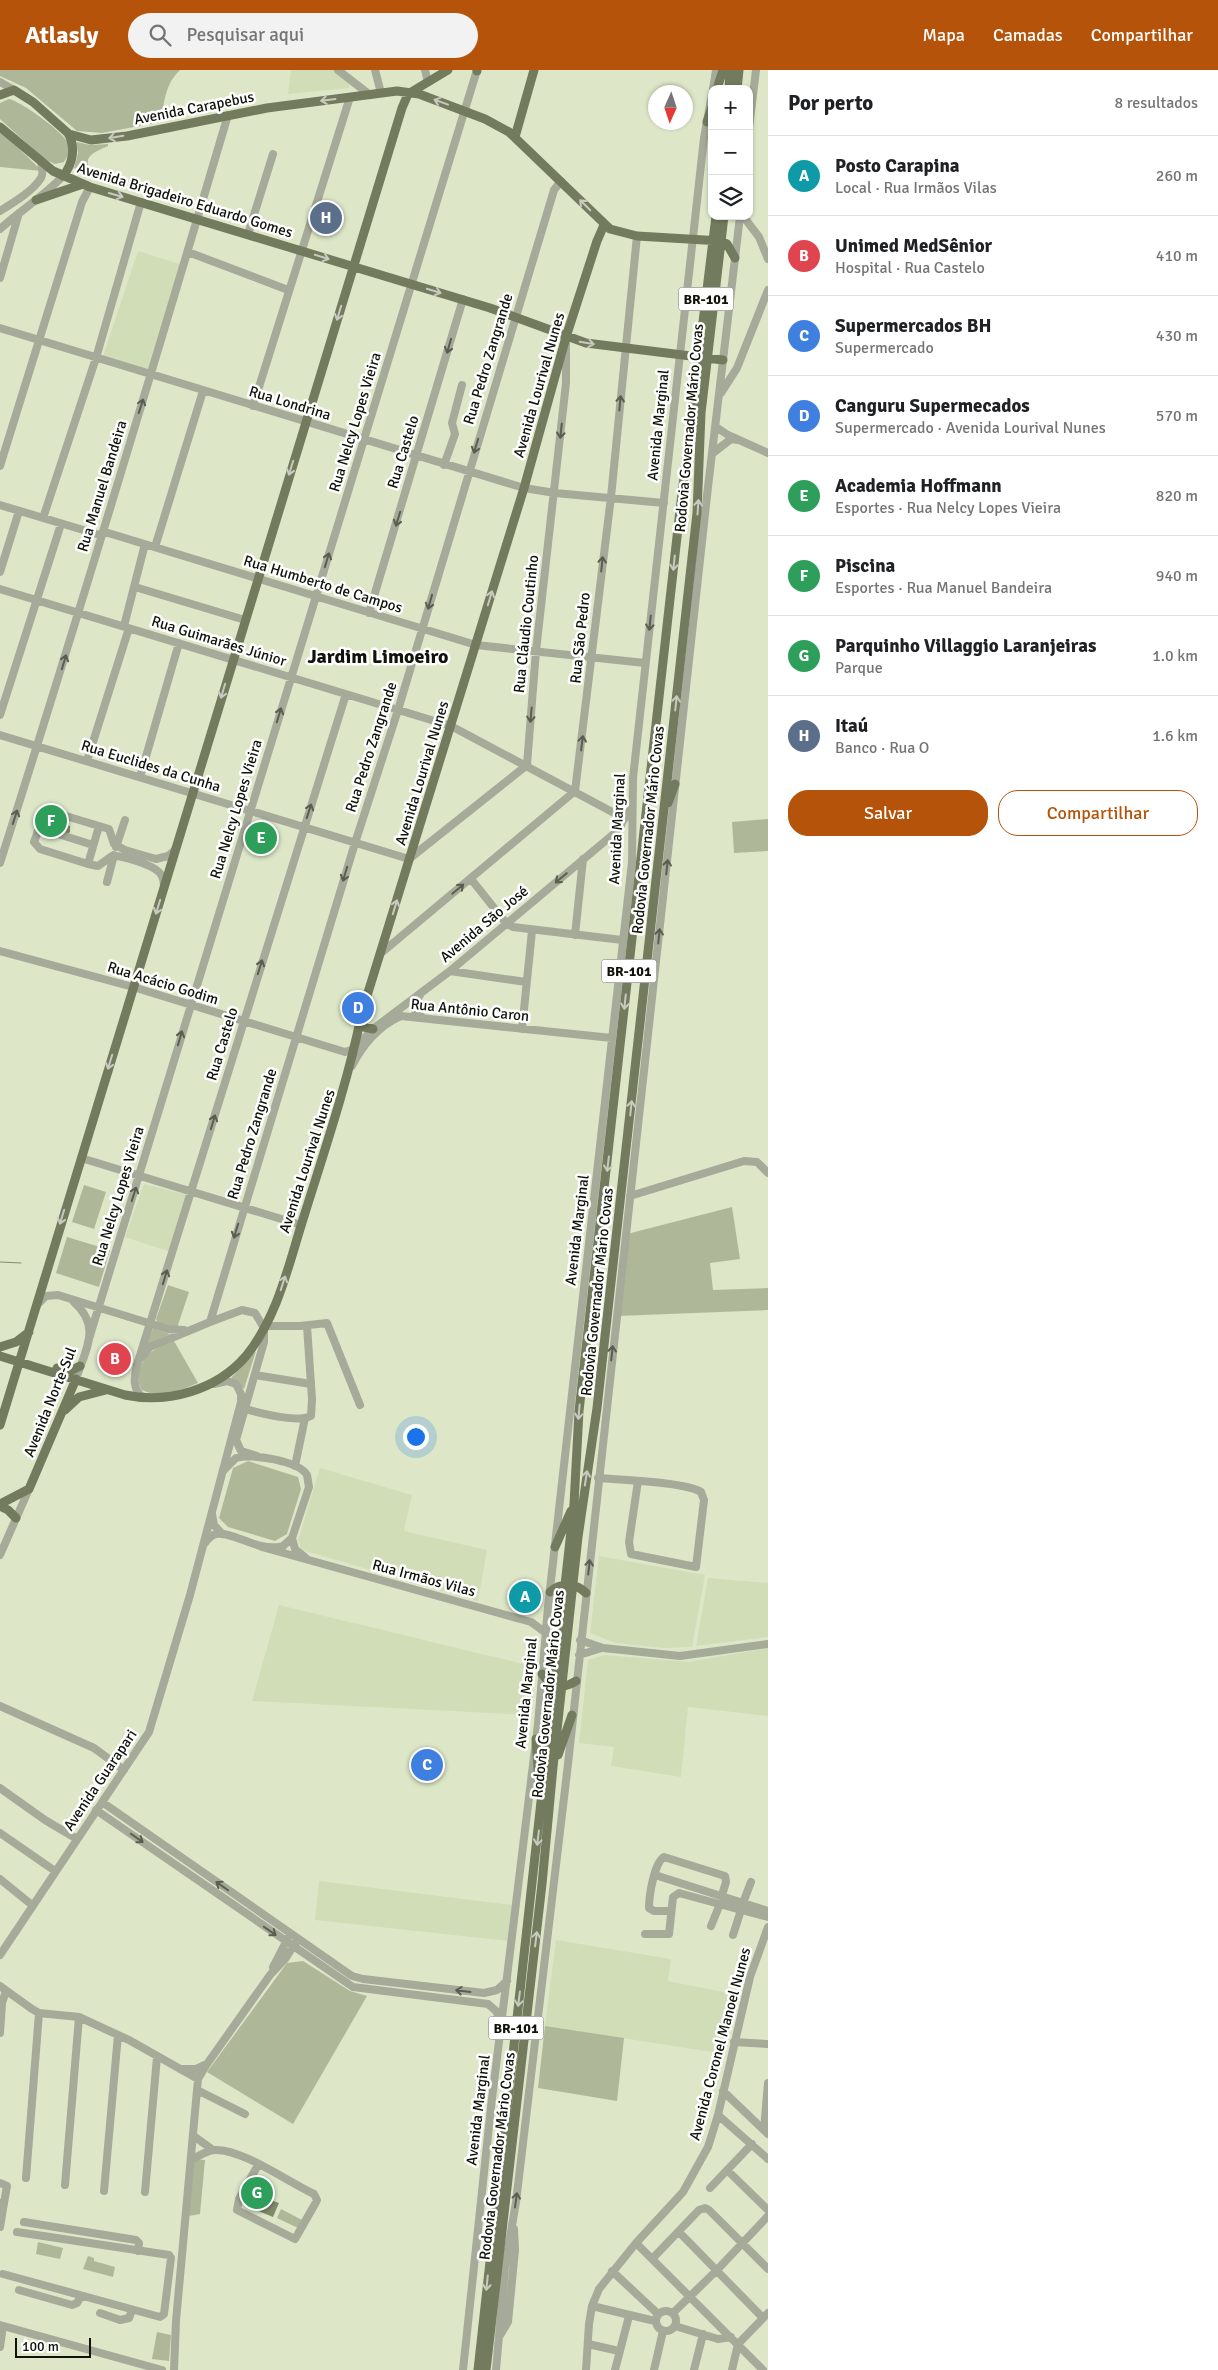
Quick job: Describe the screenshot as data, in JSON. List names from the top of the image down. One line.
{"streets":{"main road":["Avenida Carapebus","Avenida Brigadeiro Eduardo Gomes","BR-101","Avenida Lourival Nunes","Rodovia Governador Mário Covas","Avenida Norte-Sul"],"street":["Rua Pedro Zangrande","Rua Londrina","Rua Nelcy Lopes Vieira","Avenida Marginal","Rua Castelo","Rua Manuel Bandeira","Rua Humberto de Campos","Rua Cláudio Coutinho","Rua São Pedro","Rua Guimarães Júnior","Rua Euclides da Cunha","Avenida São José","Rua Acácio Godim","Rua Antônio Caron","Rua Irmãos Vilas","Avenida Guarapari","Avenida Coronel Manoel Nunes"]},"crossings":[["Avenida Carapebus","Rua Manuel Bandeira"],["Avenida Brigadeiro Eduardo Gomes","Rua Pedro Zangrande"],["Avenida Brigadeiro Eduardo Gomes","Avenida Lourival Nunes"],["Avenida Brigadeiro Eduardo Gomes","Rua Nelcy Lopes Vieira"],["Avenida Brigadeiro Eduardo Gomes","Avenida Marginal"],["Avenida Brigadeiro Eduardo Gomes","Rodovia Governador Mário Covas"],["Avenida Brigadeiro Eduardo Gomes","Rua Castelo"],["Avenida Brigadeiro Eduardo Gomes","Rua Manuel Bandeira"],["Avenida Brigadeiro Eduardo Gomes","Rua Cláudio Coutinho"],["Avenida Brigadeiro Eduardo Gomes","Rua São Pedro"],["Rua Pedro Zangrande","Rua Londrina"],["Rua Pedro Zangrande","Rua Humberto de Campos"],["Rua Pedro Zangrande","Rua Guimarães Júnior"],["Rua Pedro Zangrande","Rua Euclides da Cunha"],["Rua Pedro Zangrande","Rua Acácio Godim"],["Avenida Lourival Nunes","Rua Londrina"],["Avenida Lourival Nunes","Rua Castelo"],["Avenida Lourival Nunes","Rua Humberto de Campos"],["Avenida Lourival Nunes","Rua Cláudio Coutinho"],["Avenida Lourival Nunes","Rua Guimarães Júnior"],["Avenida Lourival Nunes","Rua Euclides da Cunha"],["Avenida Lourival Nunes","Avenida São José"],["Avenida Lourival Nunes","Rua Acácio Godim"],["Avenida Lourival Nunes","Rua Antônio Caron"],["Rua Londrina","Rua Nelcy Lopes Vieira"],["Rua Londrina","Avenida Marginal"],["Rua Londrina","Rua Castelo"],["Rua Londrina","Rua Manuel Bandeira"],["Rua Londrina","Rua Cláudio Coutinho"],["Rua Londrina","Rua São Pedro"],["Rua Nelcy Lopes Vieira","Rua Humberto de Campos"],["Rua Nelcy Lopes Vieira","Rua Guimarães Júnior"],["Rua Nelcy Lopes Vieira","Rua Euclides da Cunha"],["Rua Nelcy Lopes Vieira","Rua Acácio Godim"],["Rua Nelcy Lopes Vieira","Avenida Norte-Sul"],["Avenida Marginal","Rua Humberto de Campos"],["Avenida Marginal","Rua Guimarães Júnior"],["Avenida Marginal","Avenida São José"],["Avenida Marginal","Rua Antônio Caron"],["Avenida Marginal","Rua Irmãos Vilas"],["Rua Castelo","Rua Humberto de Campos"],["Rua Castelo","Rua Guimarães Júnior"],["Rua Castelo","Rua Euclides da Cunha"],["Rua Castelo","Rua Acácio Godim"],["Rua Manuel Bandeira","Rua Humberto de Campos"],["Rua Manuel Bandeira","Rua Guimarães Júnior"],["Rua Manuel Bandeira","Rua Euclides da Cunha"],["Rua Humberto de Campos","Rua Cláudio Coutinho"],["Rua Humberto de Campos","Rua São Pedro"],["Rua Cláudio Coutinho","Rua Guimarães Júnior"],["Rua São Pedro","Rua Guimarães Júnior"],["Rua Guimarães Júnior","Avenida São José"],["Avenida São José","Rua Acácio Godim"],["Rua Irmãos Vilas","Avenida Guarapari"]],"one_way":["Avenida Carapebus","Rua Pedro Zangrande","Rua Nelcy Lopes Vieira","Rua Cláudio Coutinho","Rua São Pedro"],"districts":["Jardim Limoeiro"],"scale_bar":"100 m","north":"bottom","page":{"header":"Atlasly","search":"Pesquisar aqui","nav":["Mapa","Camadas","Compartilhar"],"heading":["Por perto","8 resultados"],"map_buttons":["+","−"],"list":[{"mark":"A","name":"Posto Carapina","note":"Local · Rua Irmãos Vilas","value":"260 m"},{"mark":"B","name":"Unimed MedSênior","note":"Hospital · Rua Castelo","value":"410 m"},{"mark":"C","name":"Supermercados BH","note":"Supermercado","value":"430 m"},{"mark":"D","name":"Canguru Supermecados","note":"Supermercado · Avenida Lourival Nunes","value":"570 m"},{"mark":"E","name":"Academia Hoffmann","note":"Esportes · Rua Nelcy Lopes Vieira","value":"820 m"},{"mark":"F","name":"Piscina","note":"Esportes · Rua Manuel Bandeira","value":"940 m"},{"mark":"G","name":"Parquinho Villaggio Laranjeiras","note":"Parque","value":"1.0 km"},{"mark":"H","name":"Itaú","note":"Banco · Rua O","value":"1.6 km"}],"pins":["H","F","E","D","B","A","C","G"],"buttons":["Salvar","Compartilhar"],"scale":"100 m"}}
